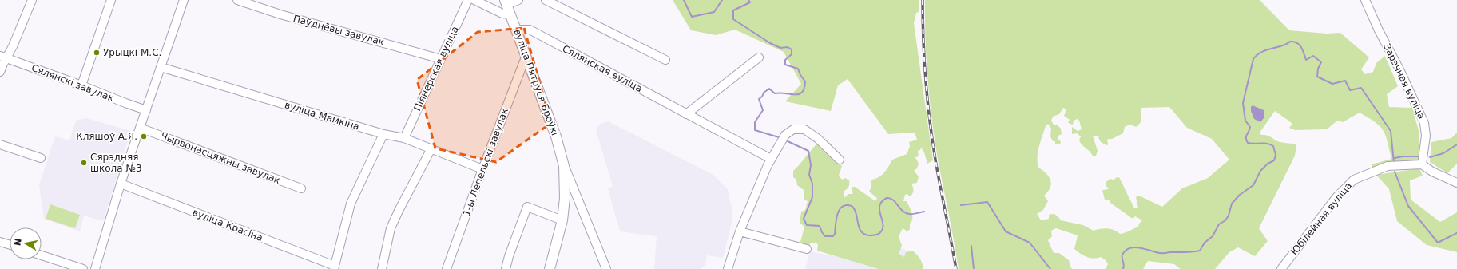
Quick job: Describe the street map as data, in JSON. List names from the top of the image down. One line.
{"streets":{"main road":["вуліца Пятруся Броўкі"],"street":["Паўднёвы завулак","Піянерская вуліца","Сялянская вуліца","Зарэчная вуліца","Сялянскі завулак","вуліца Мамкіна","Чырвонасцяжны завулак","1-ы Лепельскі завулак","Юбілейная вуліца","вуліца Красіна"]},"crossings":[["Паўднёвы завулак","Піянерская вуліца"],["Піянерская вуліца","вуліца Мамкіна"],["Сялянская вуліца","вуліца Пятруся Броўкі"],["Зарэчная вуліца","Юбілейная вуліца"],["вуліца Пятруся Броўкі","1-ы Лепельскі завулак"],["вуліца Мамкіна","1-ы Лепельскі завулак"]],"places":["Урыцкі М.С.","Кляшоў А.Я.","Сярэдняя школа №3"],"north":"left"}
